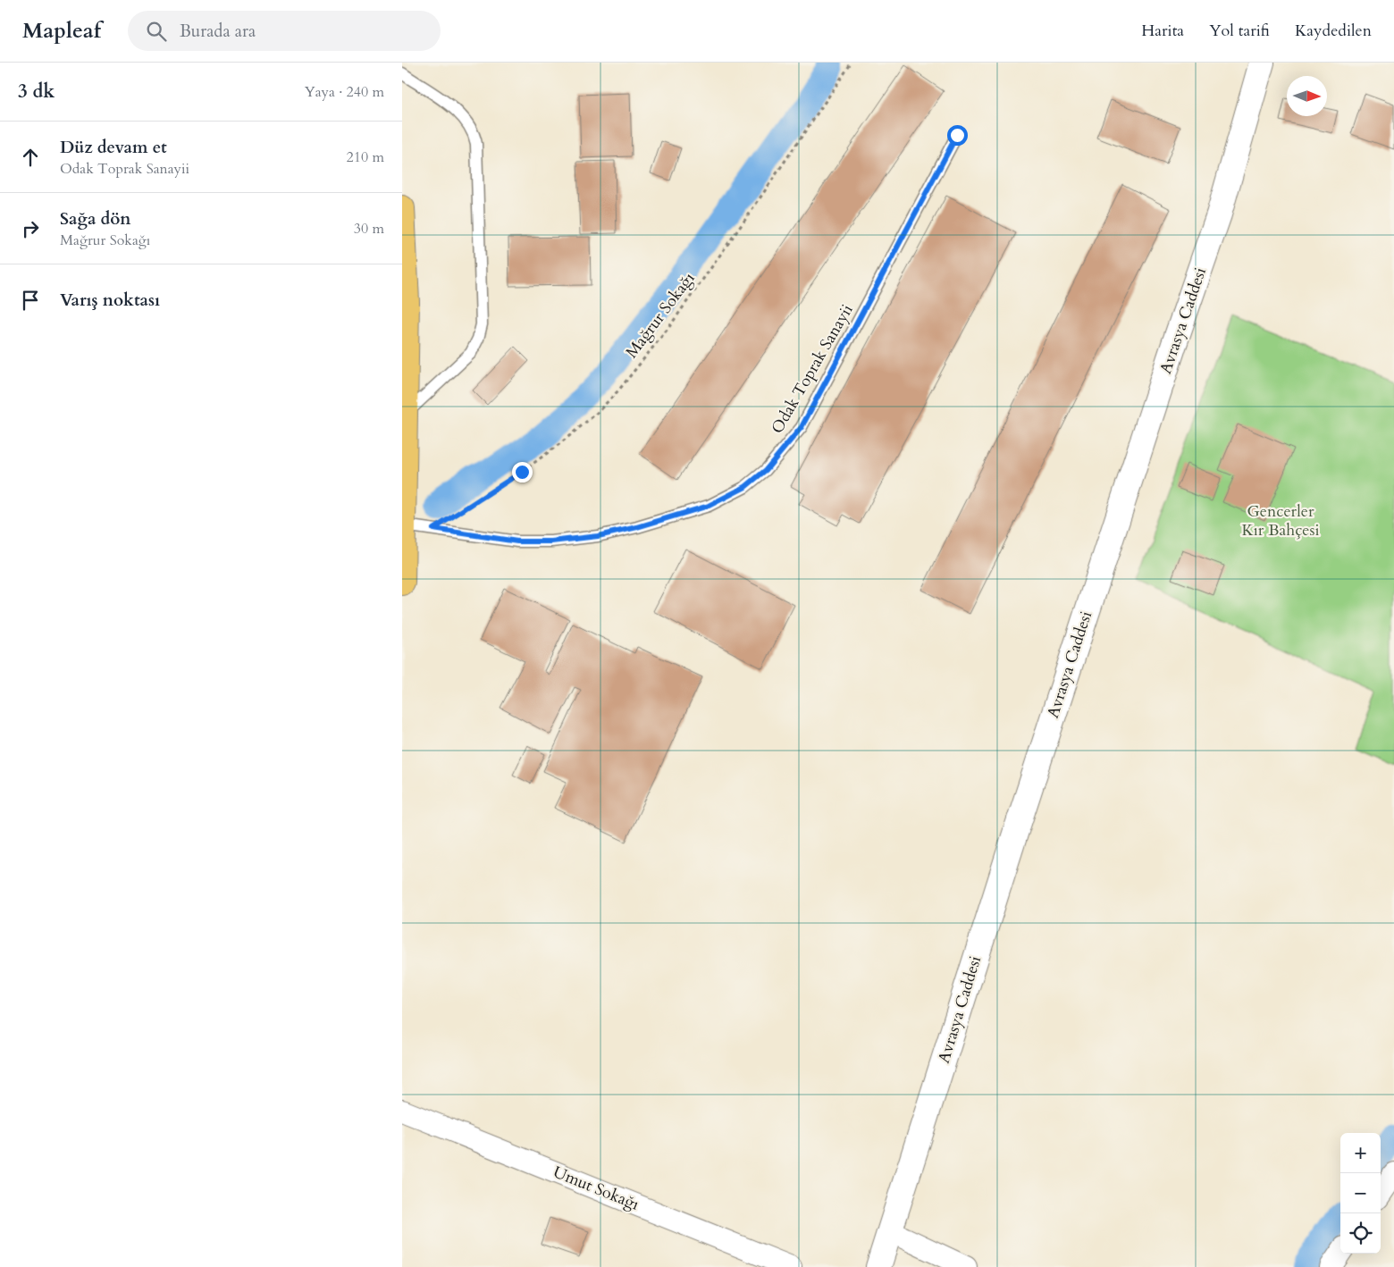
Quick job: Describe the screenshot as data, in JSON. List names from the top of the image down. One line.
{"streets":{"street":["Avrasya Caddesi","Umut Sokağı"],"lane":["Odak Toprak Sanayii"],"path":["Mağrur Sokağı"]},"crossings":[["Mağrur Sokağı","Odak Toprak Sanayii"]],"parks":["Gencerler Kır Bahçesi"],"north":"right","page":{"header":"Mapleaf","search":"Burada ara","nav":["Harita","Yol tarifi","Kaydedilen"],"heading":["3 dk","Yaya · 240 m"],"list":[["Düz devam et","Odak Toprak Sanayii","210 m"],["Sağa dön","Mağrur Sokağı","30 m"],"Varış noktası"],"map_buttons":["+","−"]}}
